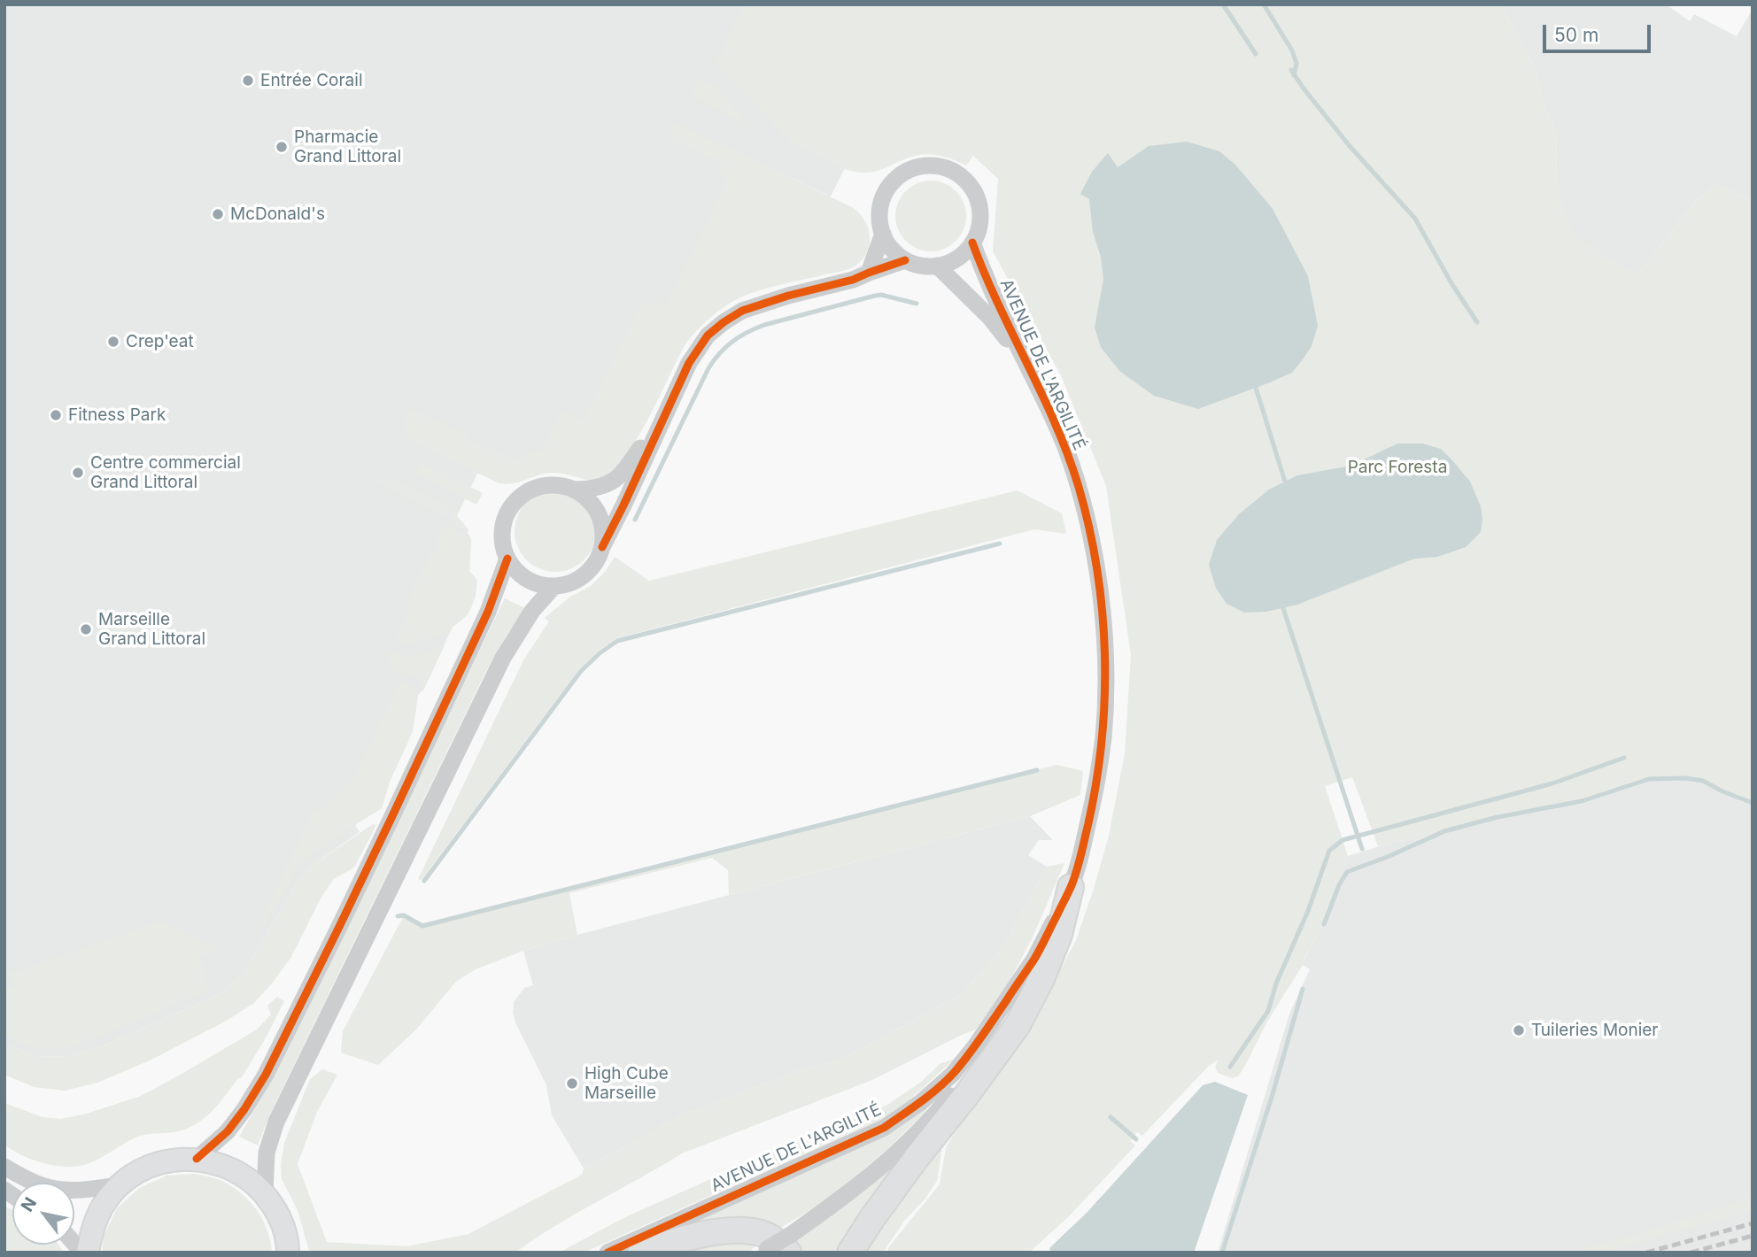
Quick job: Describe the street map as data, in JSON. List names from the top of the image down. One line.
{"streets":{"street":["AVENUE DE L'ARGILITÉ"]},"parks":["Parc Foresta"],"places":["Entrée Corail","Pharmacie Grand Littoral","McDonald's","Crep'eat","Fitness Park","Centre commercial Grand Littoral","Marseille Grand Littoral","Tuileries Monier","High Cube Marseille"],"scale_bar":"50 m","north":"top left"}
